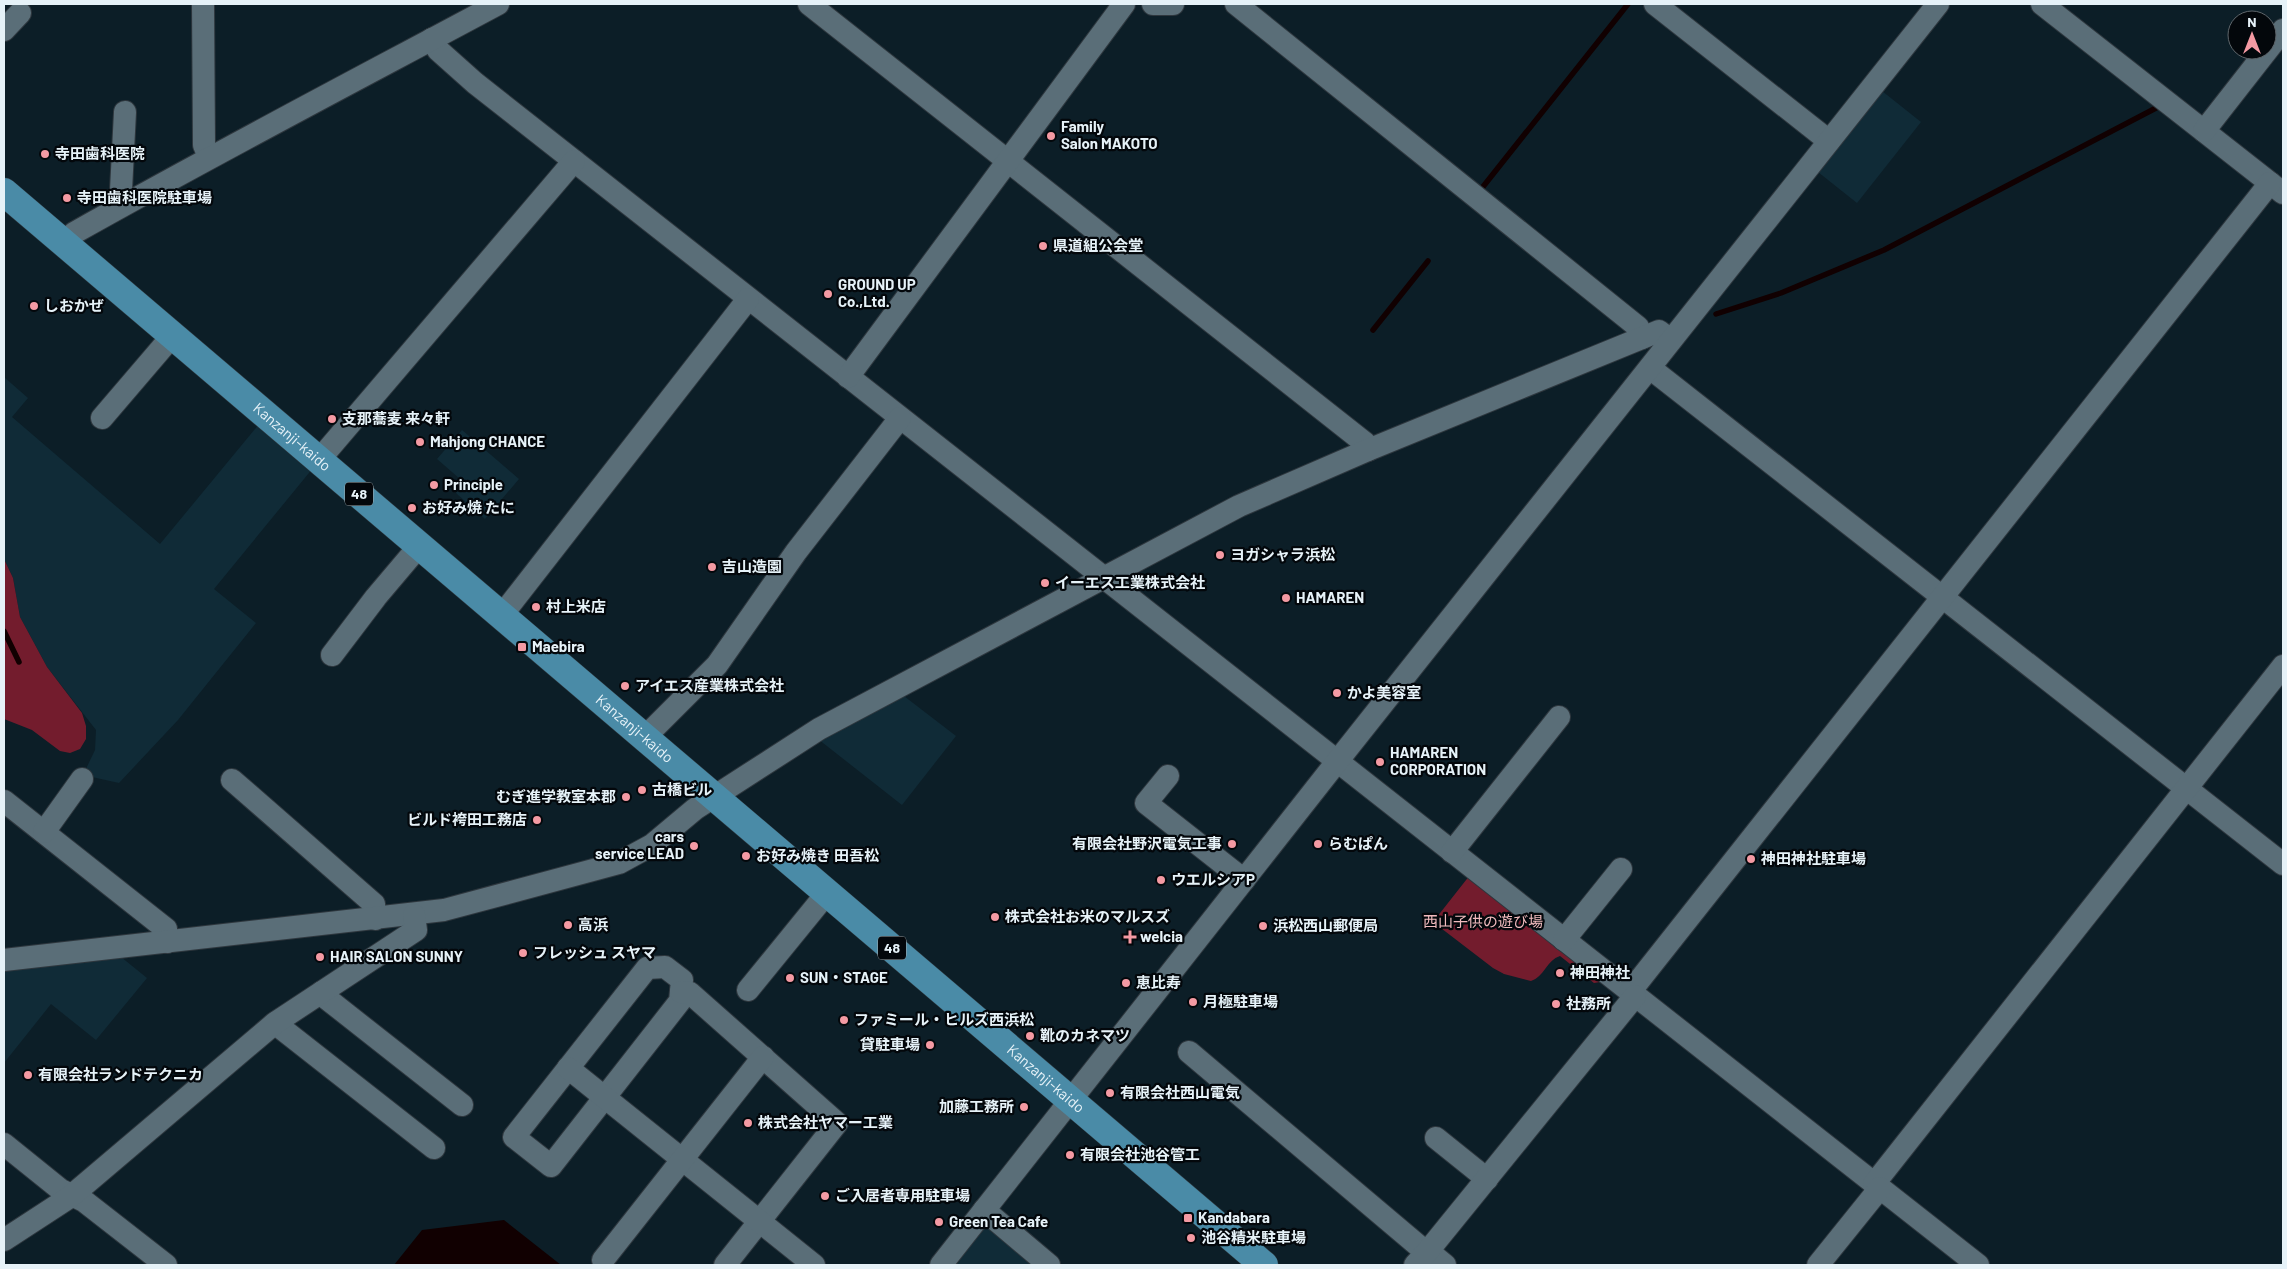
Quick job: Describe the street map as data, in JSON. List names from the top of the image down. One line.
{"streets":{"main road":["Kanzanji-kaido","48"]},"parks":["西山子供の遊び場"],"places":{"other":["Family Salon MAKOTO","寺田歯科医院","寺田歯科医院駐車場","県道組公会堂","GROUND UP Co.,Ltd.","しおかぜ","支那蕎麦 来々軒","Mahjong CHANCE","Principle","お好み焼 たに","ヨガシャラ浜松","吉山造園","イーエス工業株式会社","HAMAREN","村上米店","アイエス産業株式会社","かよ美容室","HAMAREN CORPORATION","古橋ビル","むぎ進学教室本郡","ビルド袴田工務店","有限会社野沢電気工事","らむぱん","cars service LEAD","お好み焼き 田吾松","神田神社駐車場","ウエルシアP","株式会社お米のマルスズ","高浜","浜松西山郵便局","フレッシュ スヤマ","HAIR SALON SUNNY","神田神社","SUN・STAGE","恵比寿","月極駐車場","社務所","ファミール・ヒルズ西浜松","靴のカネマツ","貸駐車場","有限会社ランドテクニカ","有限会社西山電気","加藤工務所","株式会社ヤマー工業","有限会社池谷管工","ご入居者専用駐車場","Green Tea Cafe","池谷精米駐車場"],"transit":["Maebira","Kandabara"],"health":["welcia"]},"north":"top"}
